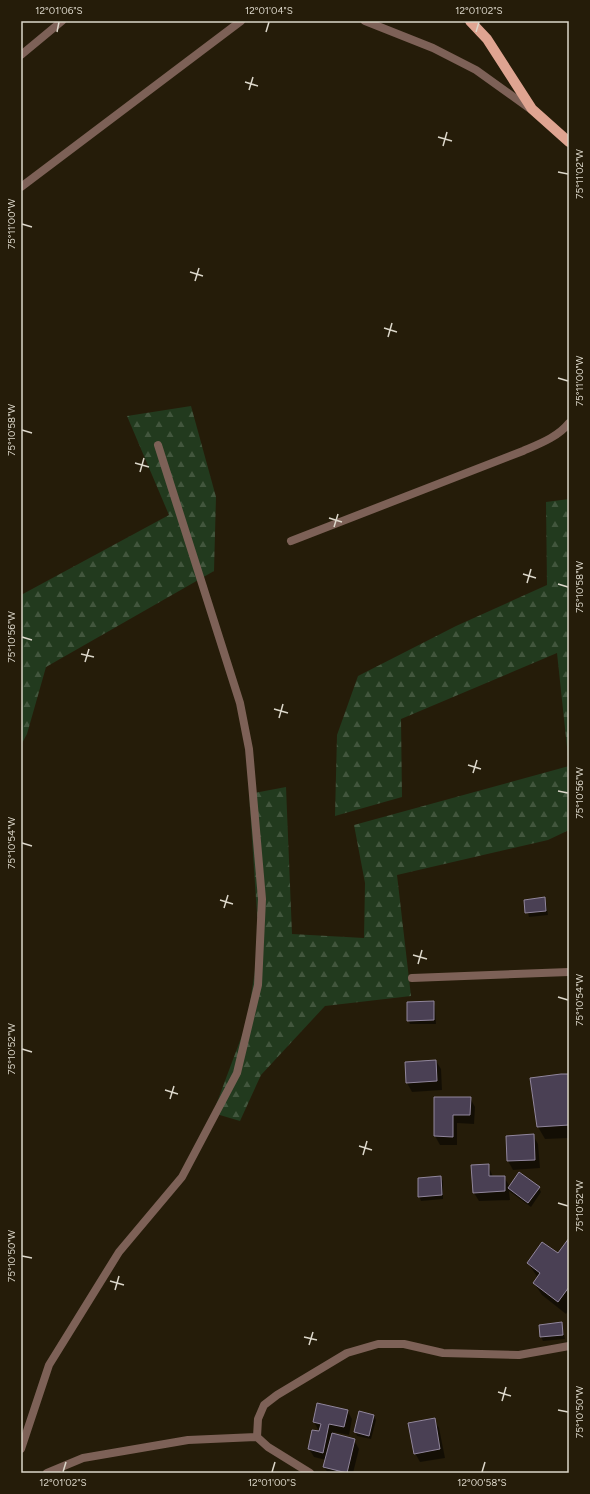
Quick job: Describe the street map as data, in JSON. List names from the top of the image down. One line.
{"coordinates":["12°01'06\"S","12°01'04\"S","12°01'02\"S","75°11'02\"W","75°11'00\"W","75°10'58\"W","75°10'56\"W","75°10'54\"W","75°10'52\"W","75°10'50\"W","12°01'00\"S","12°00'58\"S"]}
